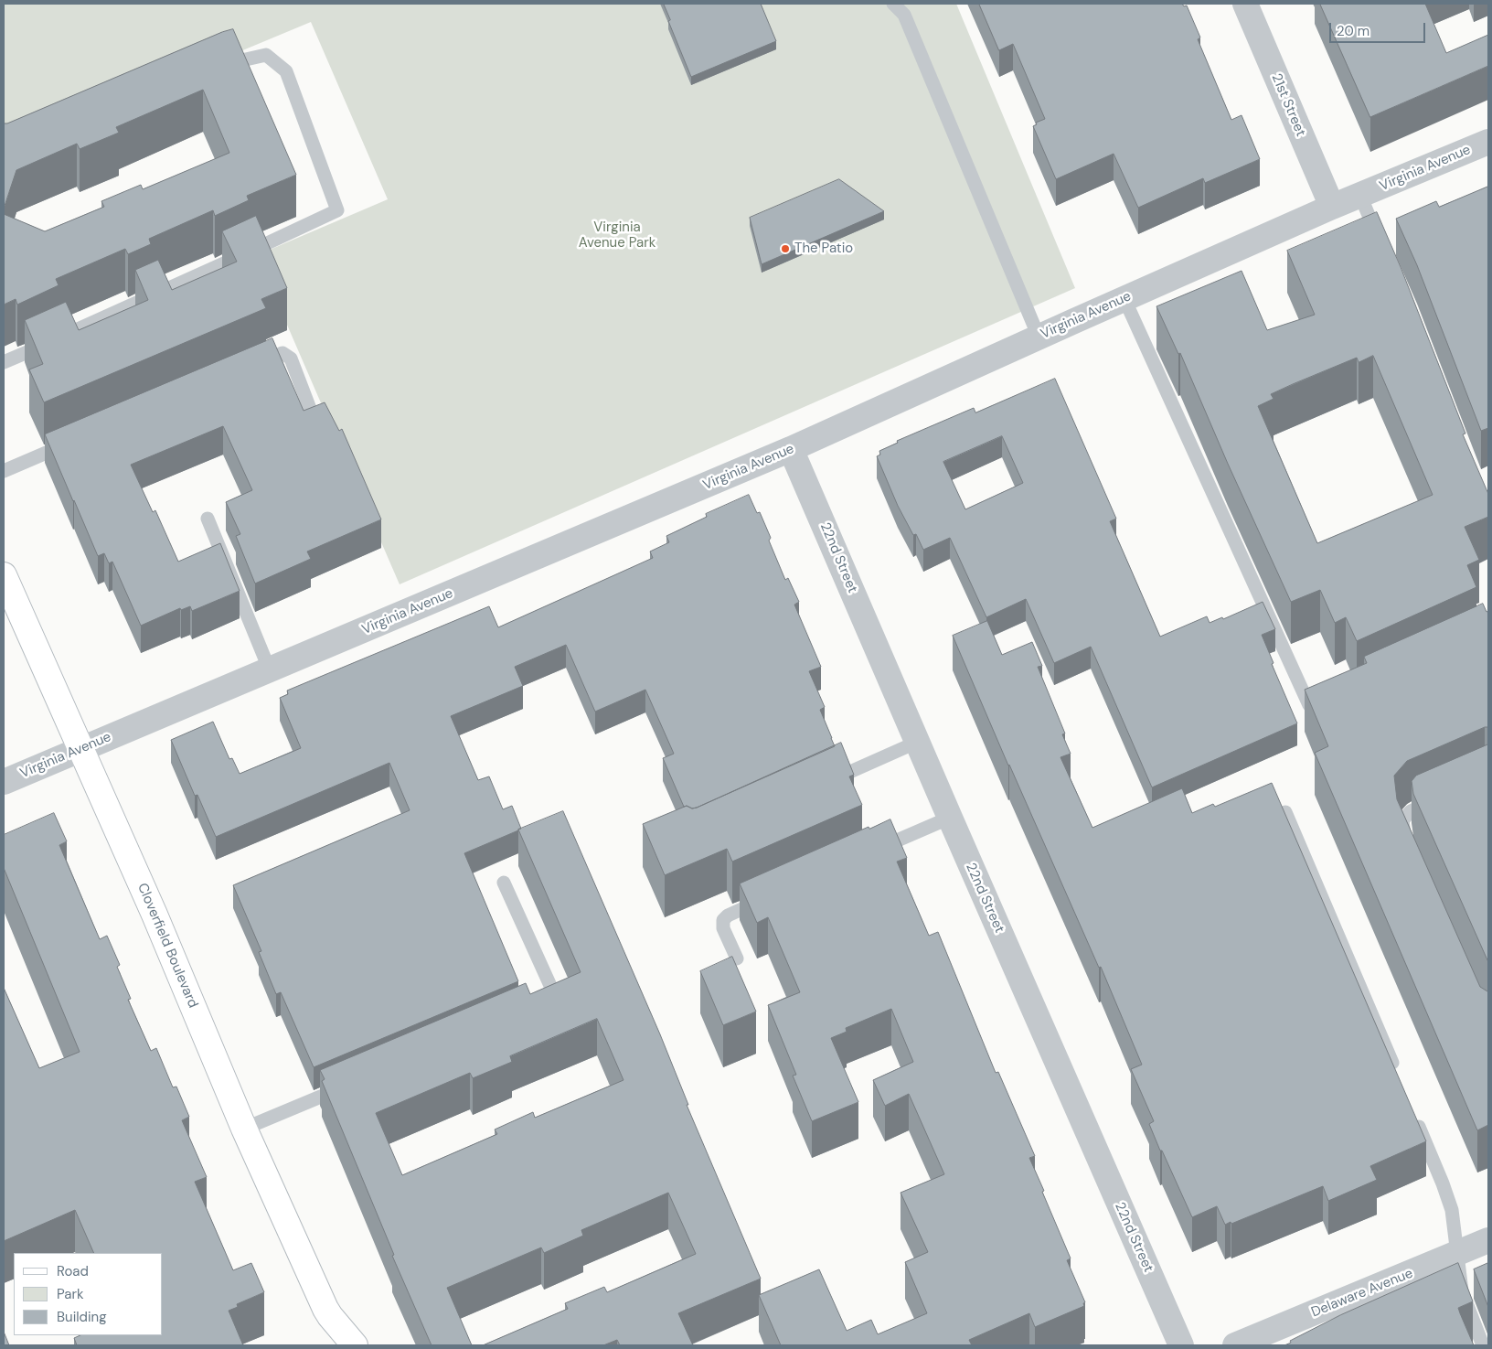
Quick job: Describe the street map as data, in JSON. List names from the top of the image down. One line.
{"streets":{"main road":["Cloverfield Boulevard"],"street":["21st Street","Virginia Avenue","22nd Street","Delaware Avenue"]},"crossings":[["21st Street","Virginia Avenue"],["Virginia Avenue","22nd Street"],["Virginia Avenue","Cloverfield Boulevard"]],"parks":["Virginia Avenue Park"],"places":["The Patio"],"legend":["Road","Park","Building"],"scale_bar":"20 m"}
